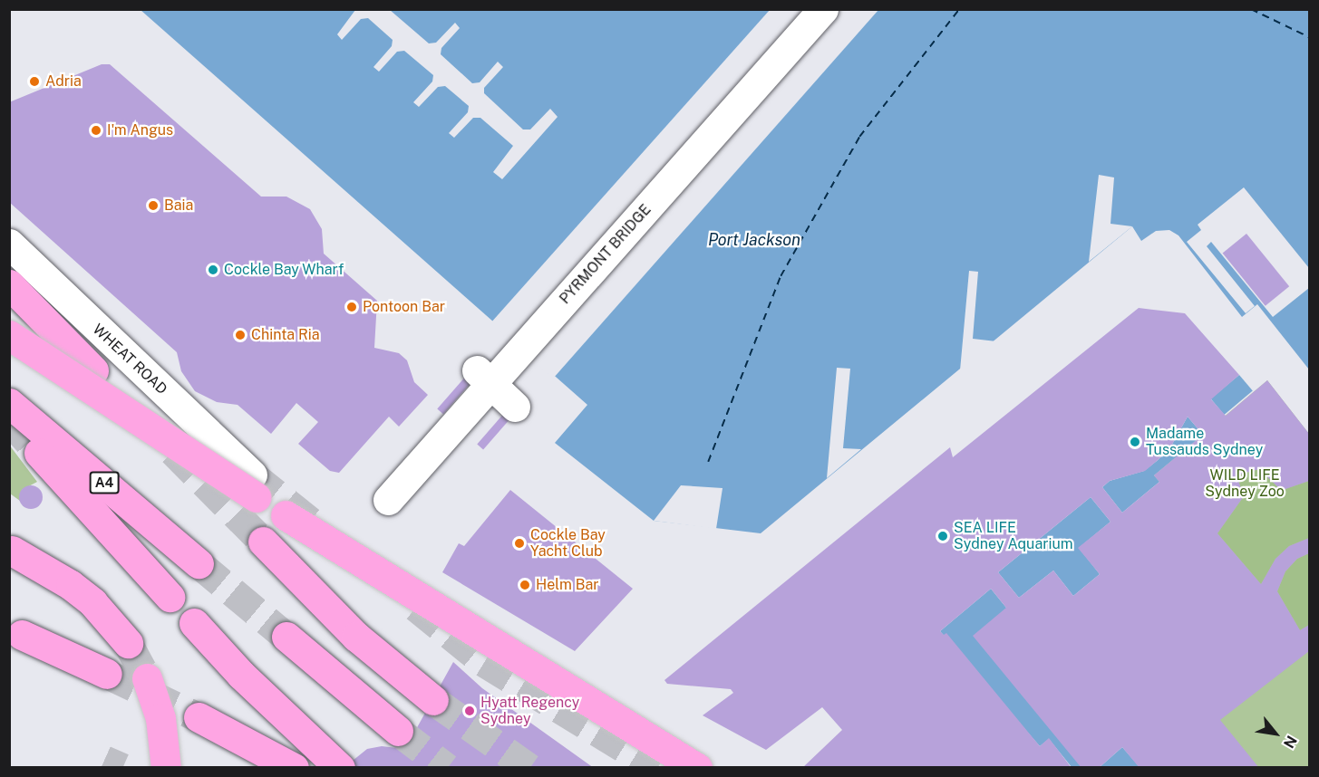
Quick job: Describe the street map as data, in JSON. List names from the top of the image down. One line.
{"streets":{"highway":["A4"],"street":["PYRMONT BRIDGE","WHEAT ROAD"]},"water":["Port Jackson"],"parks":["WILD LIFE Sydney Zoo"],"places":["Adria","I'm Angus","Baia","Cockle Bay Wharf","Pontoon Bar","Chinta Ria","Madame Tussauds Sydney","SEA LIFE Sydney Aquarium","Cockle Bay Yacht Club","Helm Bar","Hyatt Regency Sydney"],"north":"bottom right"}
